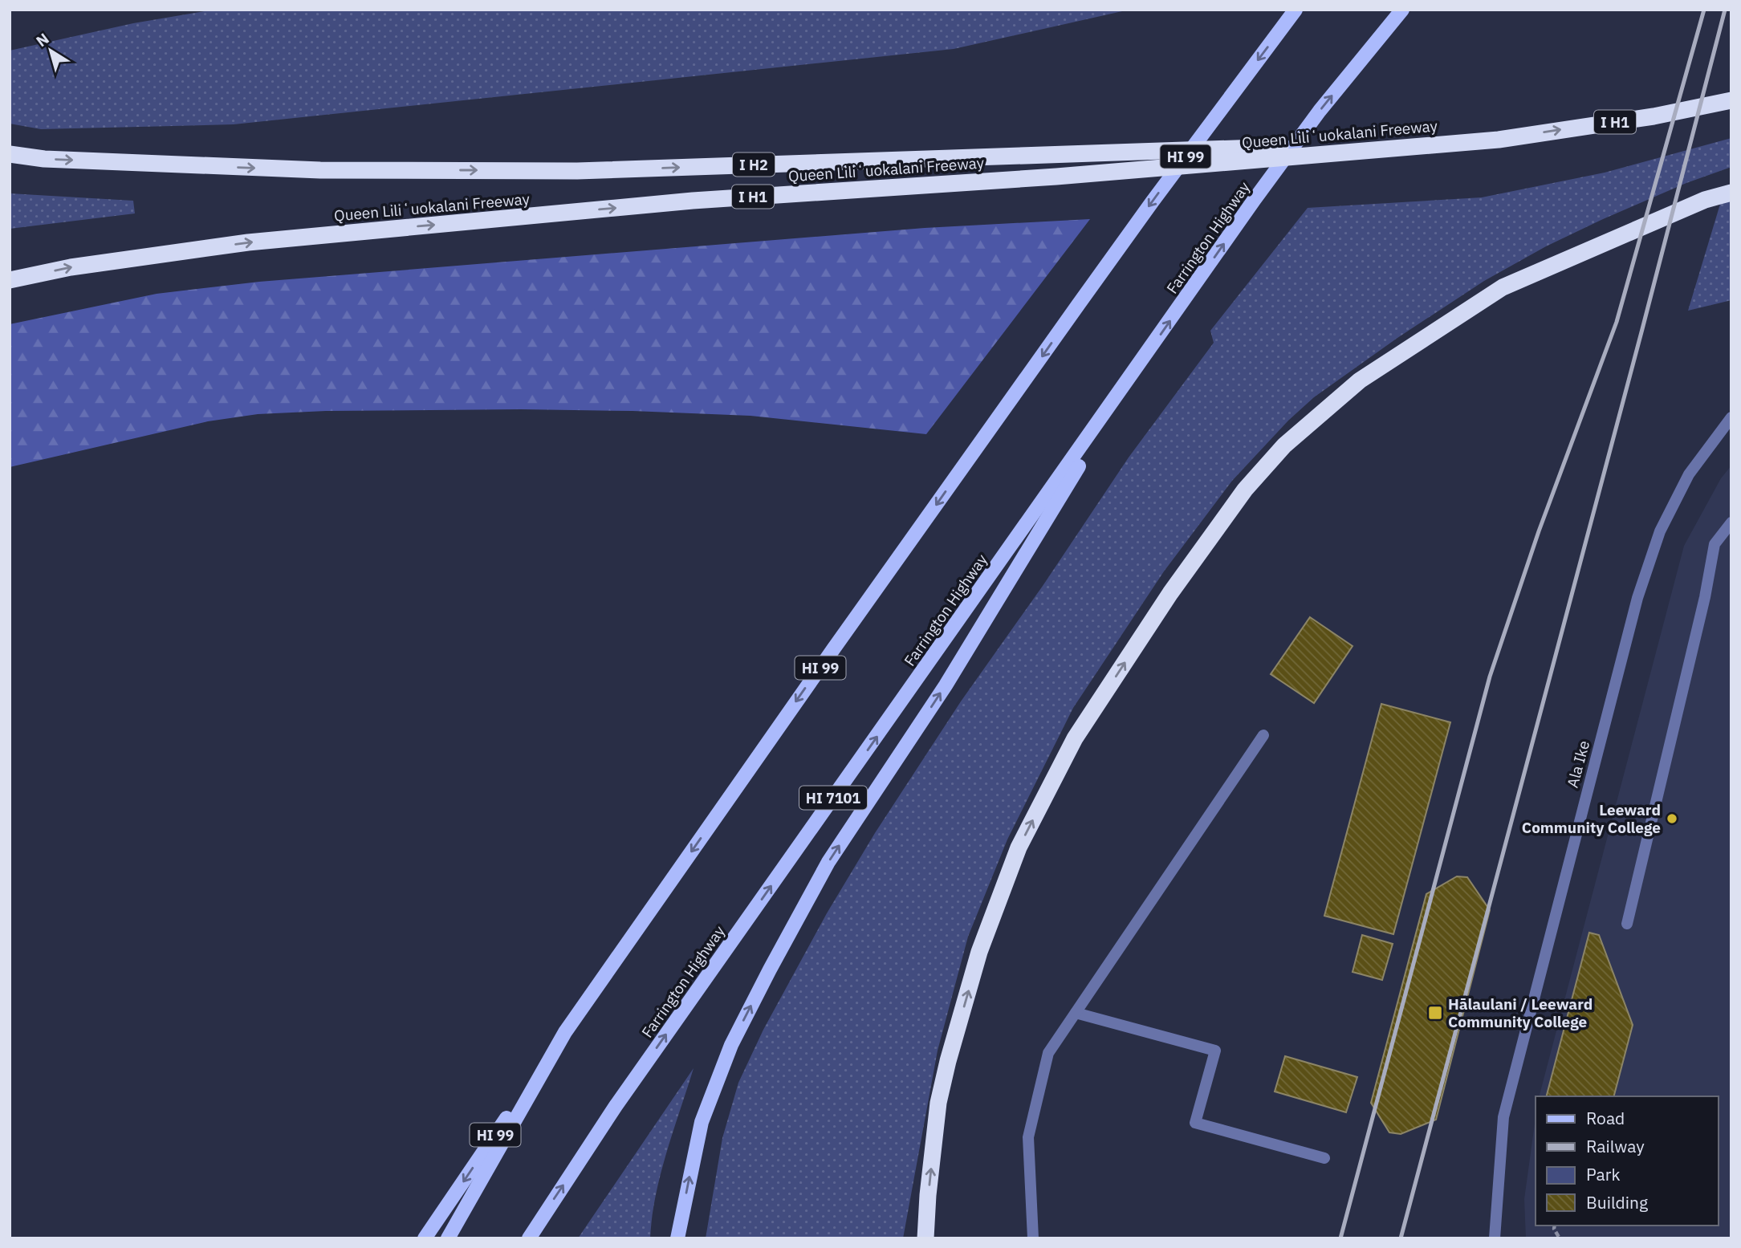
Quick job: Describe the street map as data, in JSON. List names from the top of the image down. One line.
{"streets":{"highway":["I H1","Queen Liliʻuokalani Freeway","I H2"],"main road":["HI 99","Farrington Highway","HI 7101"],"street":["Ala Ike"]},"crossings":[["Queen Liliʻuokalani Freeway","I H2"]],"places":{"other":["Leeward Community College"],"transit":["Hālaulani / Leeward Community College"]},"legend":["Road","Railway","Park","Building"],"north":"top left"}
